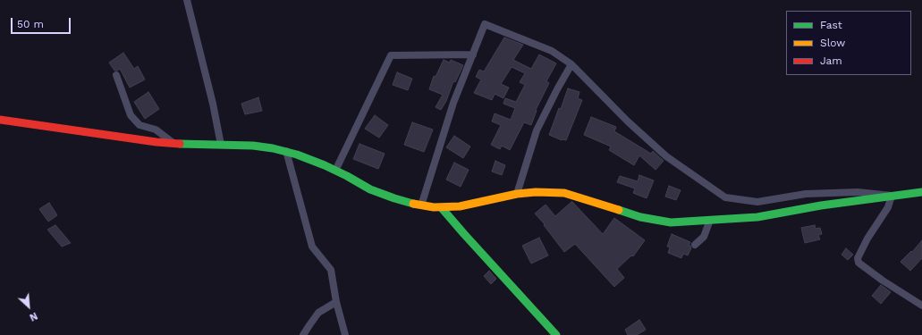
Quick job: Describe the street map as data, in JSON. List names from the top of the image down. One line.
{"legend":["Fast","Slow","Jam"],"scale_bar":"50 m","north":"bottom right"}
